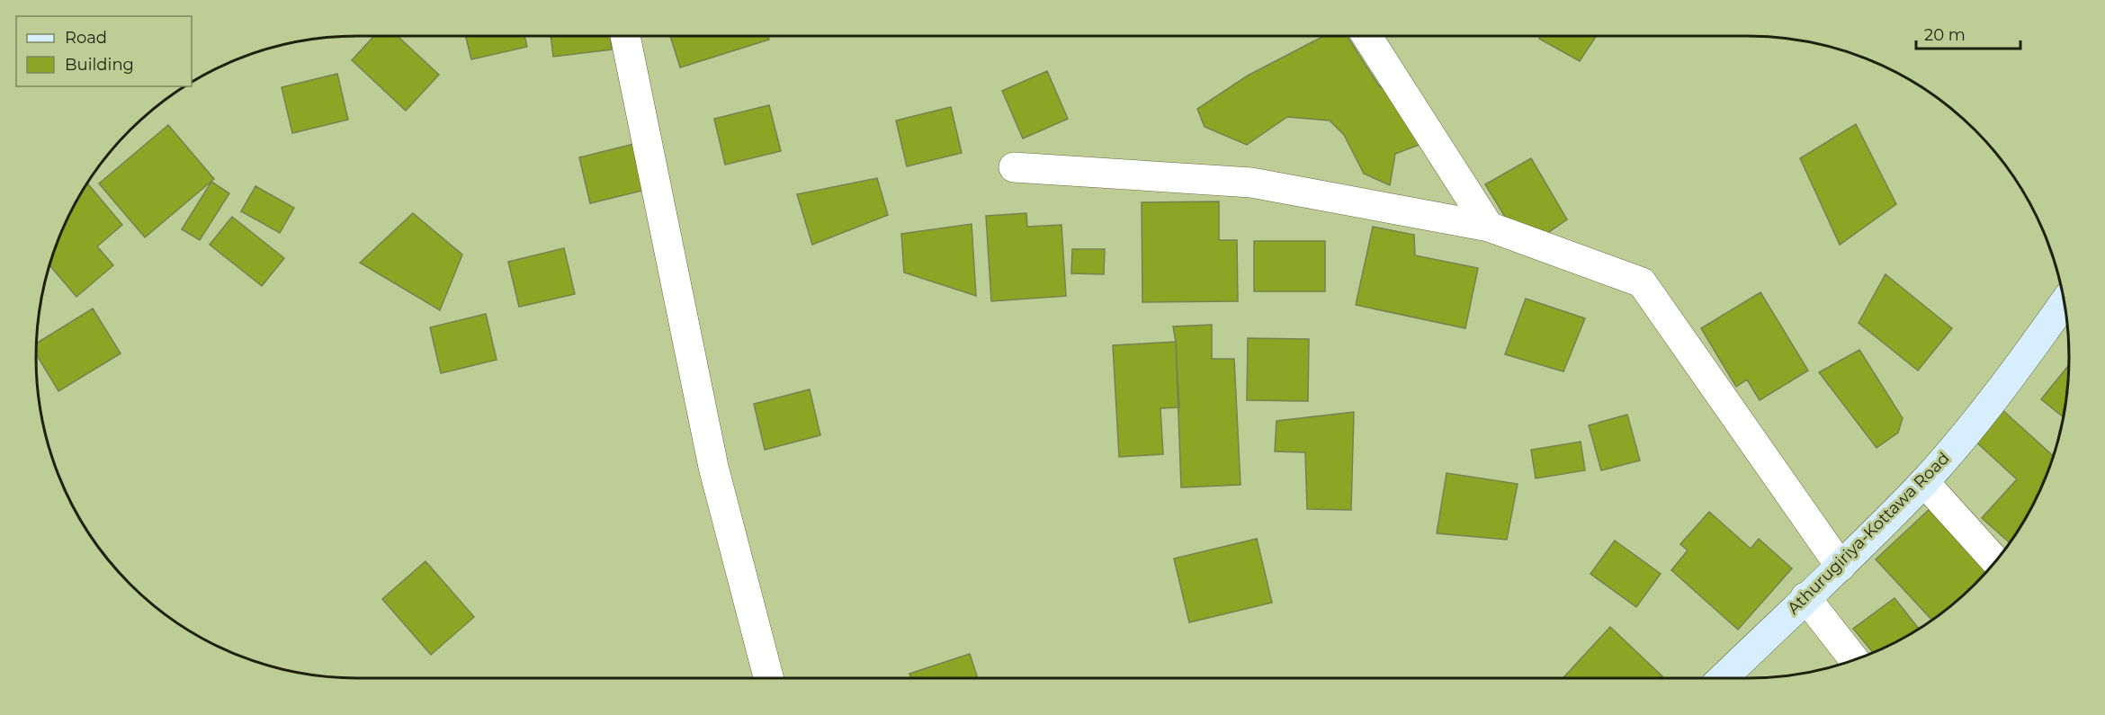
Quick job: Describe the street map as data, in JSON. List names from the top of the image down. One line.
{"streets":{"main road":["Athurugiriya-Kottawa Road"]},"legend":["Road","Building"],"scale_bar":"20 m"}
